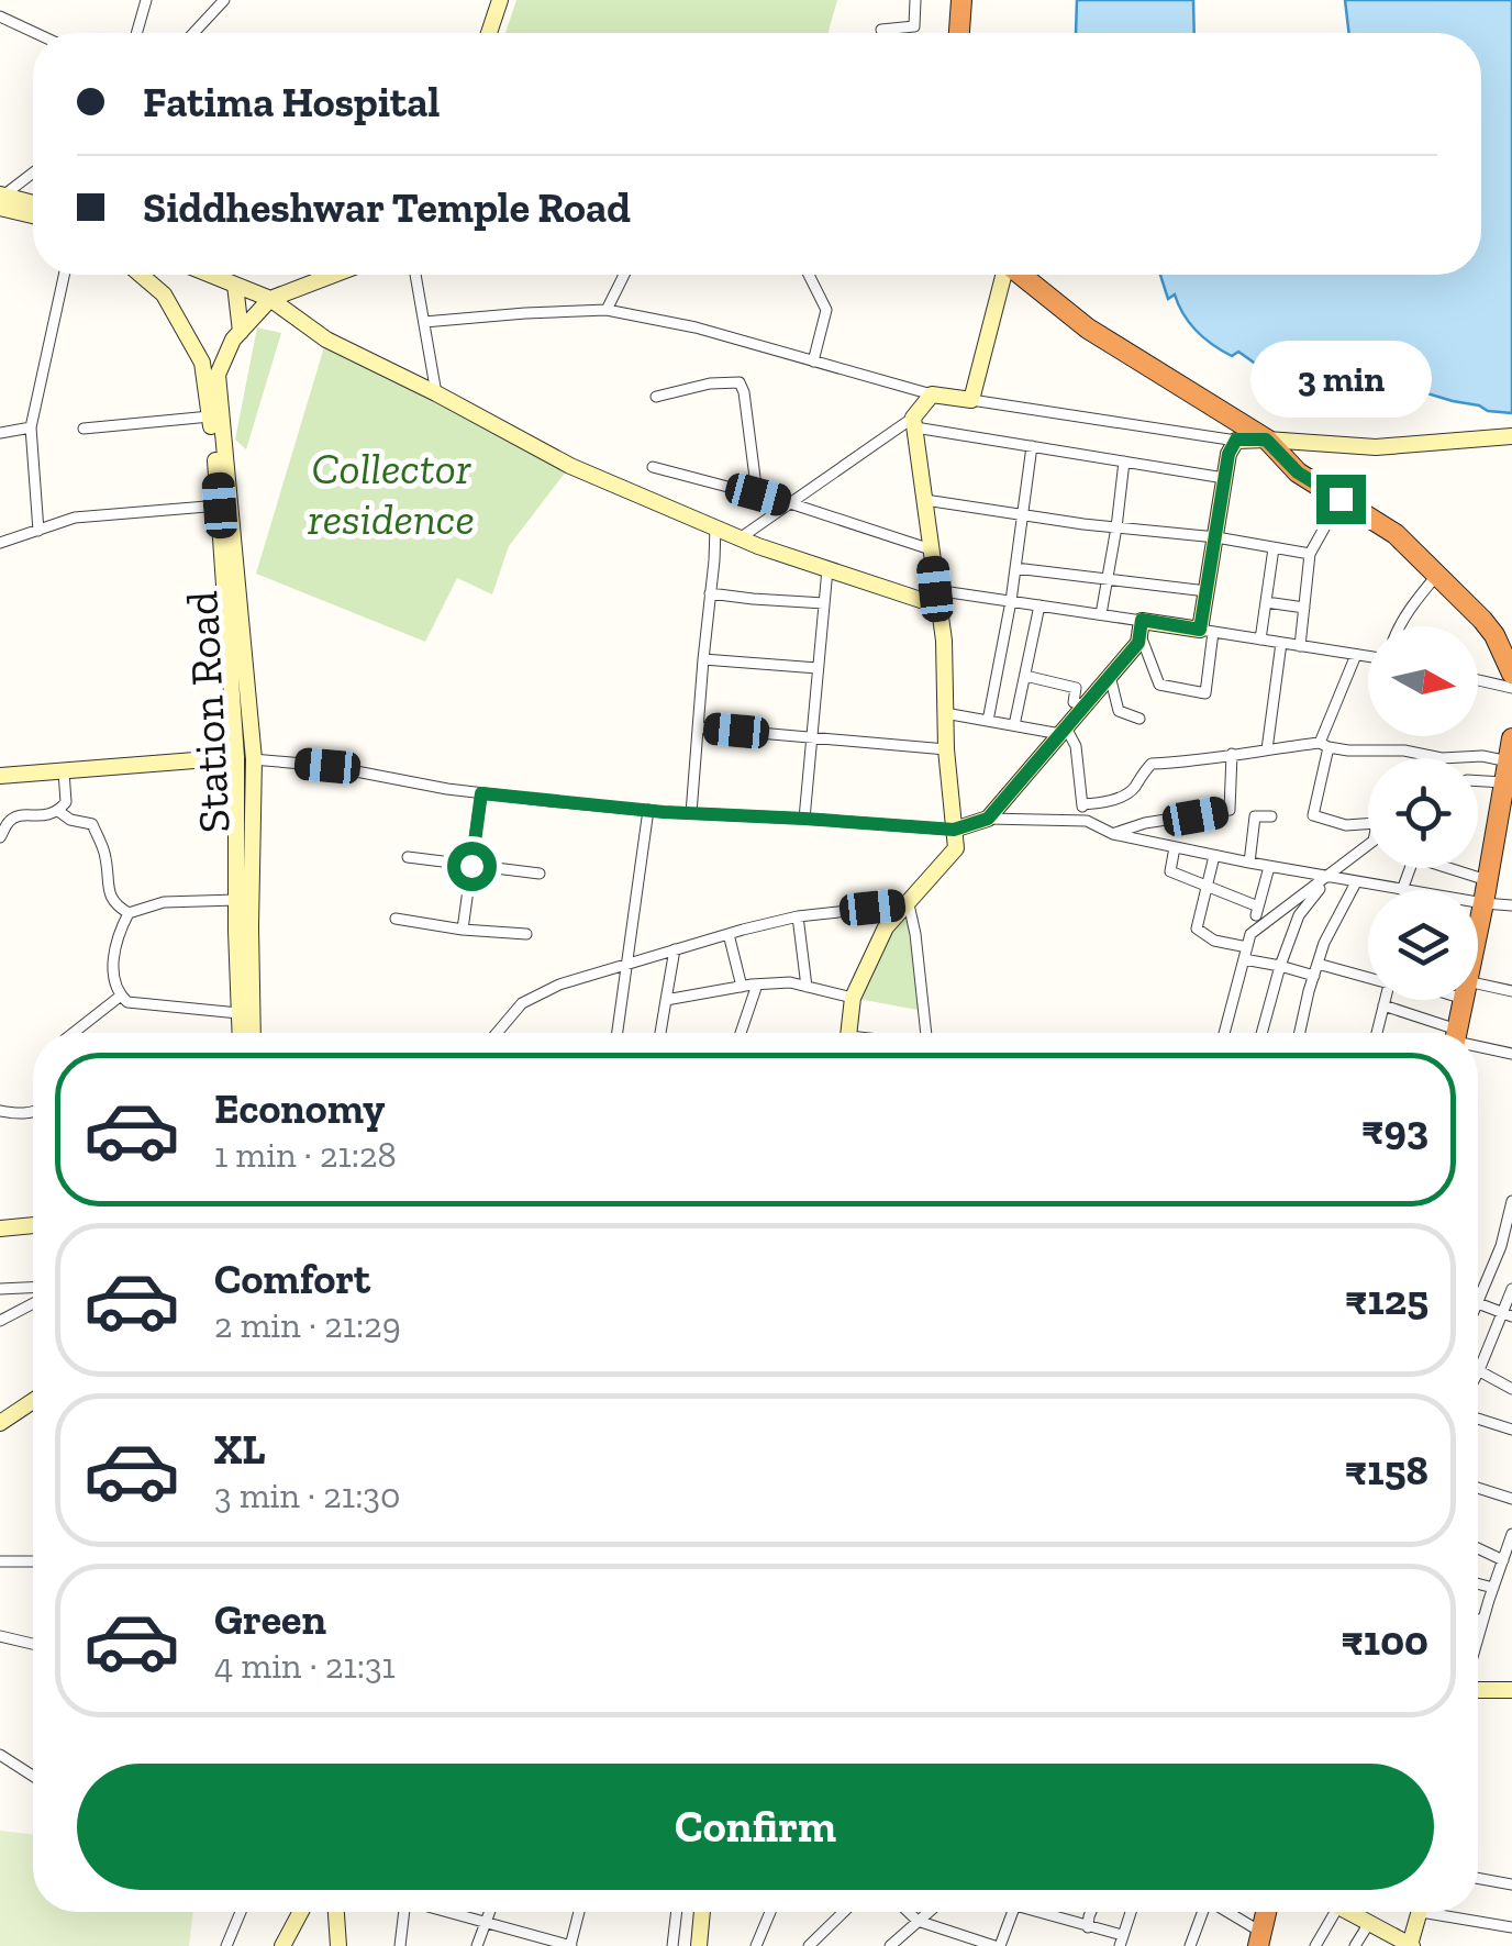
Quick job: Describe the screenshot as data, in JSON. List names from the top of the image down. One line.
{"streets":{"street":["Station Road"]},"parks":["Collector residence"],"north":"right","page":{"banner":["Fatima Hospital","Siddheshwar Temple Road"],"bubble":"3 min","list":[{"name":"Economy","note":"1 min · 21:28","value":"₹93"},{"name":"Comfort","note":"2 min · 21:29","value":"₹125"},{"name":"XL","note":"3 min · 21:30","value":"₹158"},{"name":"Green","note":"4 min · 21:31","value":"₹100"}],"buttons":"Confirm"}}
